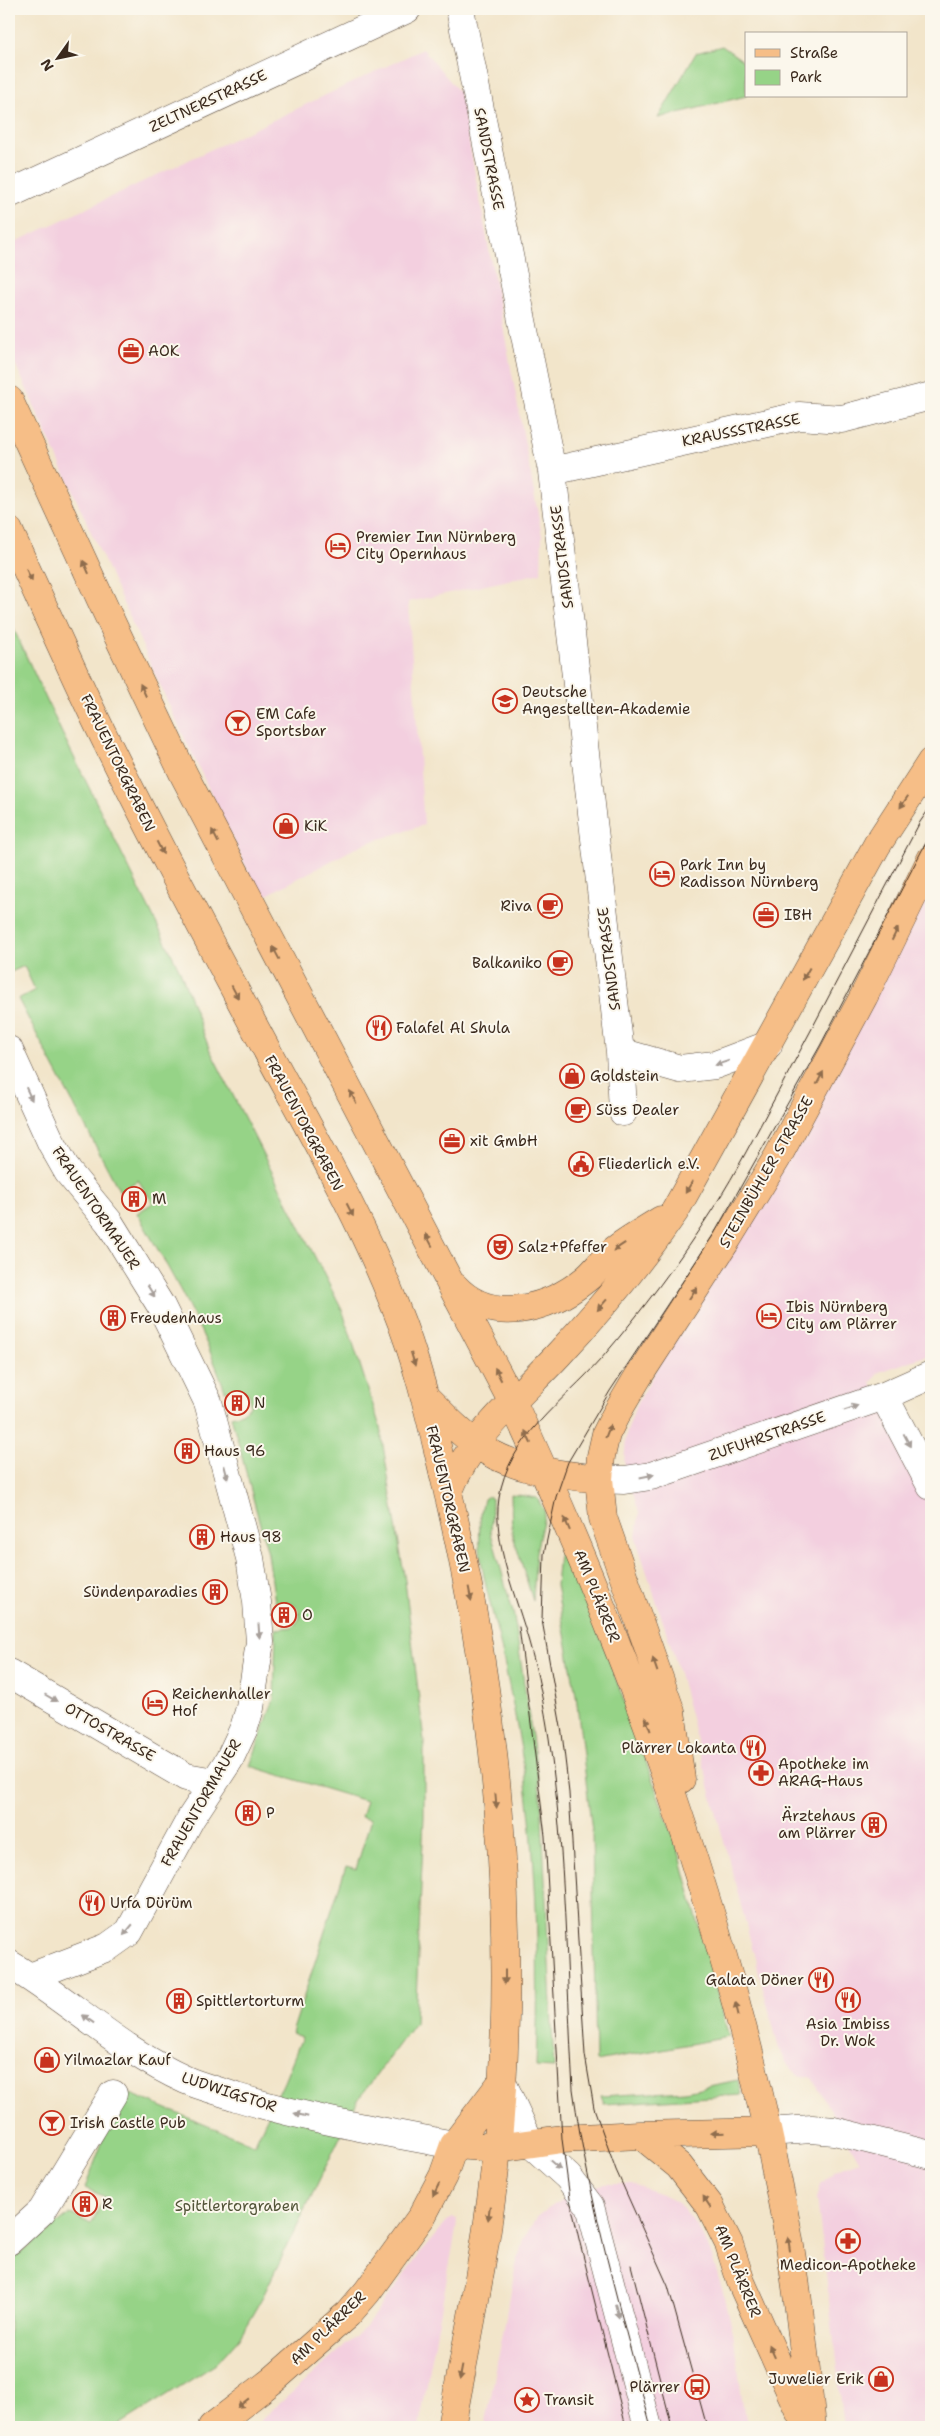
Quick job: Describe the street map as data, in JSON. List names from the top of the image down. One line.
{"streets":{"main road":["FRAUENTORGRABEN","STEINBÜHLER STRASSE","AM PLÄRRER"],"street":["ZELTNERSTRASSE","SANDSTRASSE","KRAUSSSTRASSE","FRAUENTORMAUER","ZUFUHRSTRASSE","OTTOSTRASSE","LUDWIGSTOR"]},"crossings":[["SANDSTRASSE","KRAUSSSTRASSE"],["FRAUENTORGRABEN","AM PLÄRRER"],["STEINBÜHLER STRASSE","ZUFUHRSTRASSE"],["STEINBÜHLER STRASSE","AM PLÄRRER"],["FRAUENTORMAUER","OTTOSTRASSE"],["FRAUENTORMAUER","LUDWIGSTOR"],["ZUFUHRSTRASSE","AM PLÄRRER"],["AM PLÄRRER","LUDWIGSTOR"]],"one_way":["FRAUENTORMAUER","ZUFUHRSTRASSE","OTTOSTRASSE","LUDWIGSTOR"],"parks":["Spittlertorgraben"],"places":{"office":["AOK","IBH","xit GmbH"],"hotel":["Premier Inn Nürnberg City Opernhaus","Park Inn by Radisson Nürnberg","Ibis Nürnberg City am Plärrer","Reichenhaller Hof"],"school or university":["Deutsche Angestellten-Akademie"],"bar":["EM Cafe Sportsbar","Irish Castle Pub"],"shop":["KiK","Goldstein","Yilmazlar Kauf","Juwelier Erik"],"cafe":["Riva","Balkaniko","Süss Dealer"],"restaurant":["Falafel Al Shula","Plärrer Lokanta","Urfa Dürüm","Galata Döner","Asia Imbiss Dr. Wok"],"public building":["Fliederlich e.V."],"building":["M","Freudenhaus","N","Haus 96","Haus 98","Sündenparadies","O","P","Ärztehaus am Plärrer","Spittlertorturm","R"],"theatre":["Salz+Pfeffer"],"pharmacy":["Apotheke im ARAG-Haus","Medicon-Apotheke"],"bus stop":["Plärrer"],"place":["Transit"]},"legend":["Straße","Park"],"north":"bottom left"}
